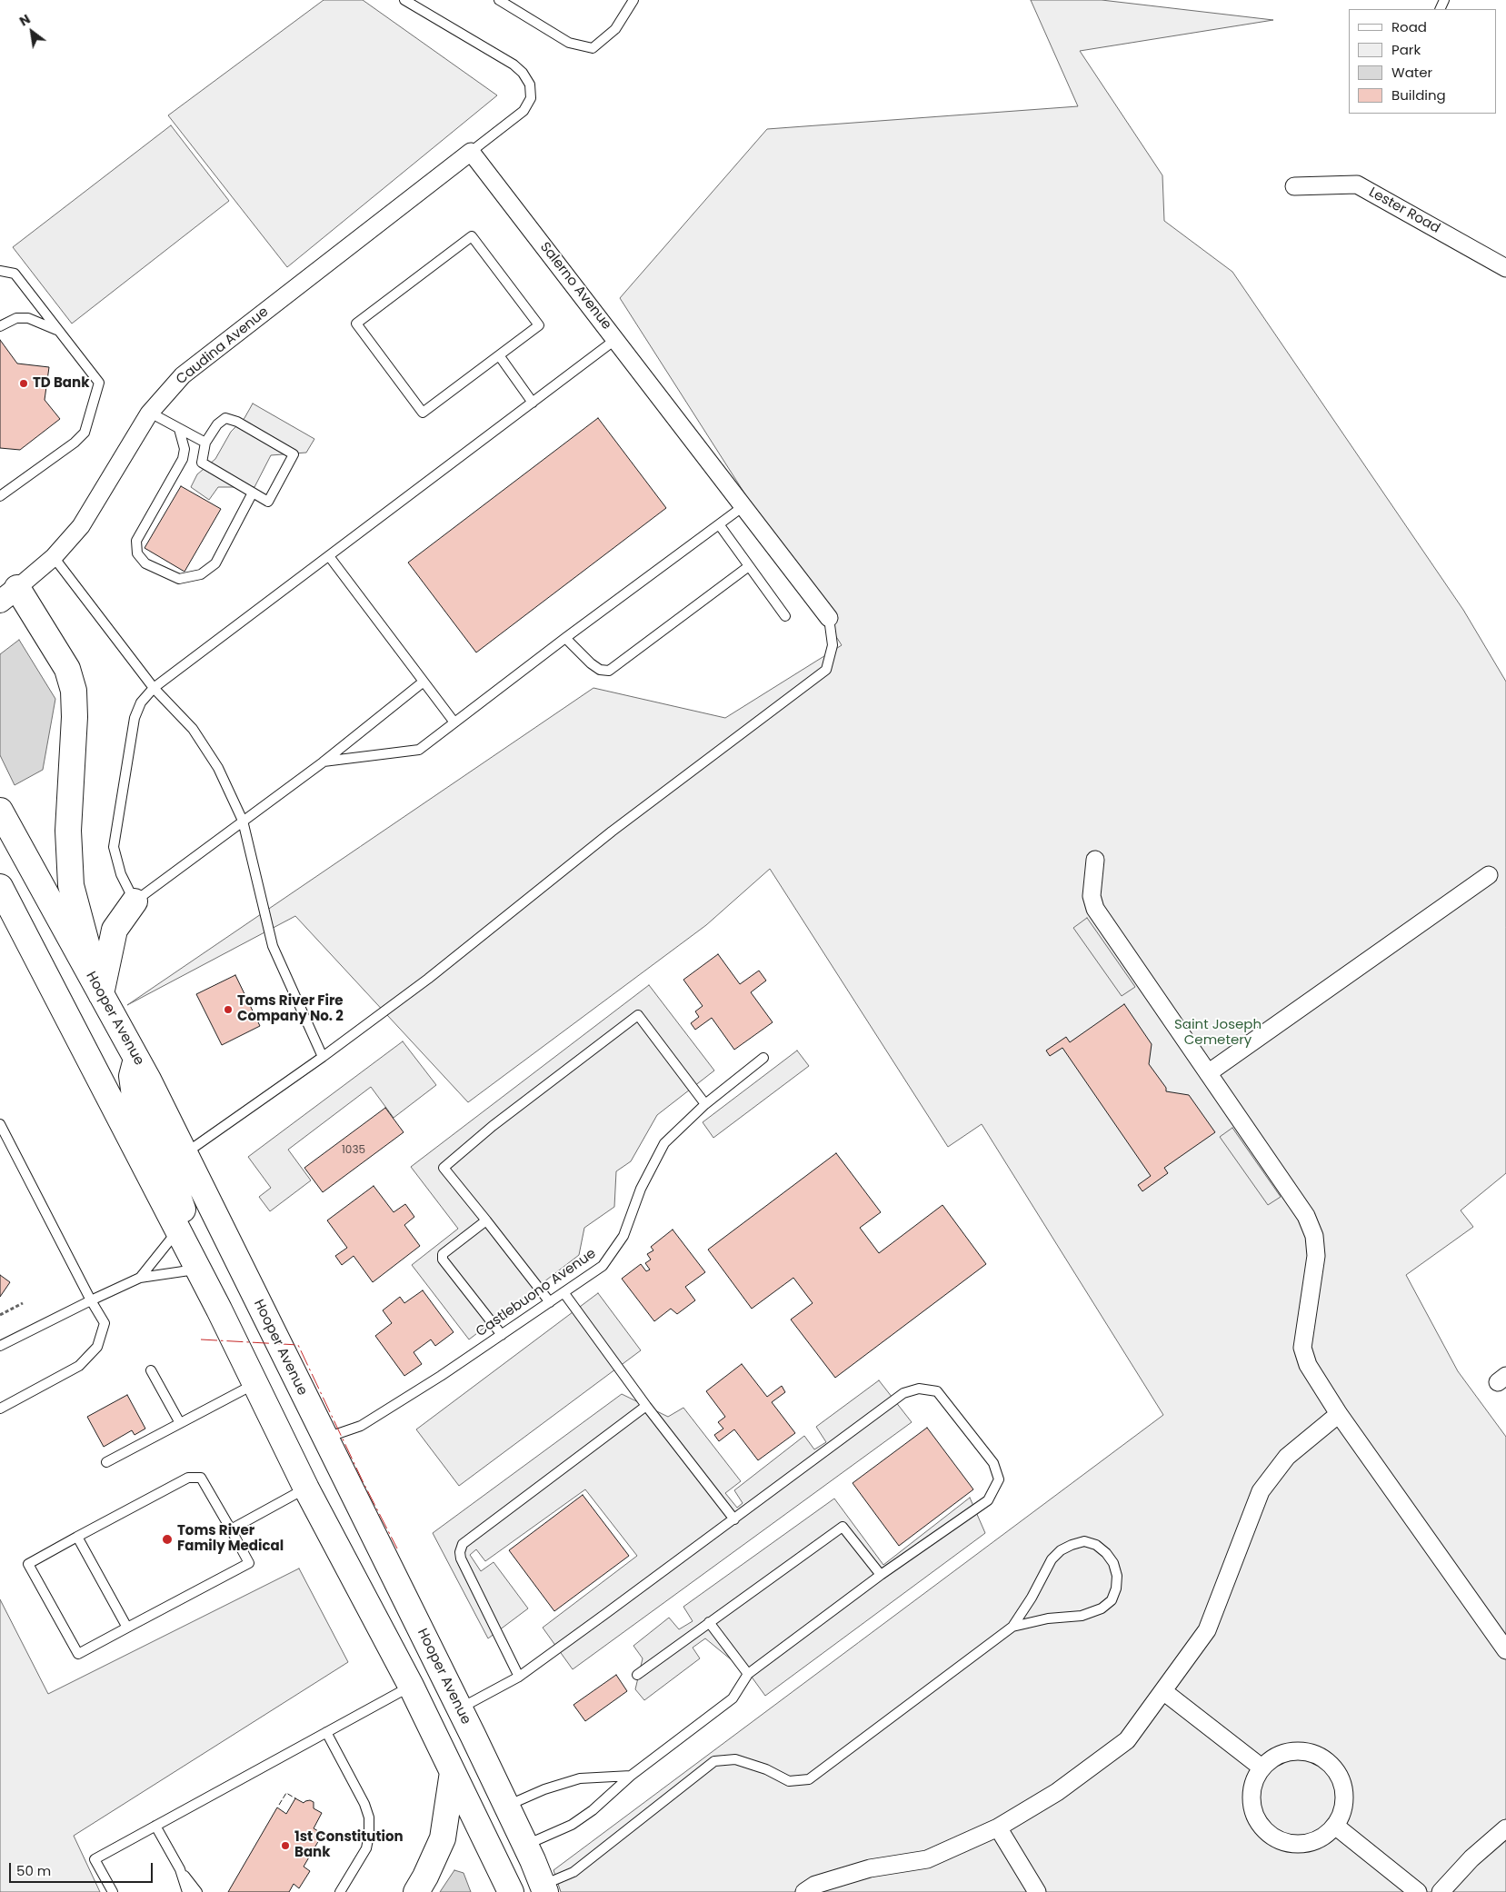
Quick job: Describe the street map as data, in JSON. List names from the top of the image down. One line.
{"streets":{"main road":["Hooper Avenue"],"street":["Lester Road","Salerno Avenue","Caudina Avenue"],"lane":["Castlebuono Avenue"]},"crossings":[["Salerno Avenue","Caudina Avenue"],["Hooper Avenue","Castlebuono Avenue"]],"parks":["Saint Joseph Cemetery"],"places":["TD Bank","Toms River Fire Company No. 2","Toms River Family Medical","1st Constitution Bank"],"house_numbers":["1035"],"legend":["Road","Park","Water","Building"],"scale_bar":"50 m","north":"top left"}
